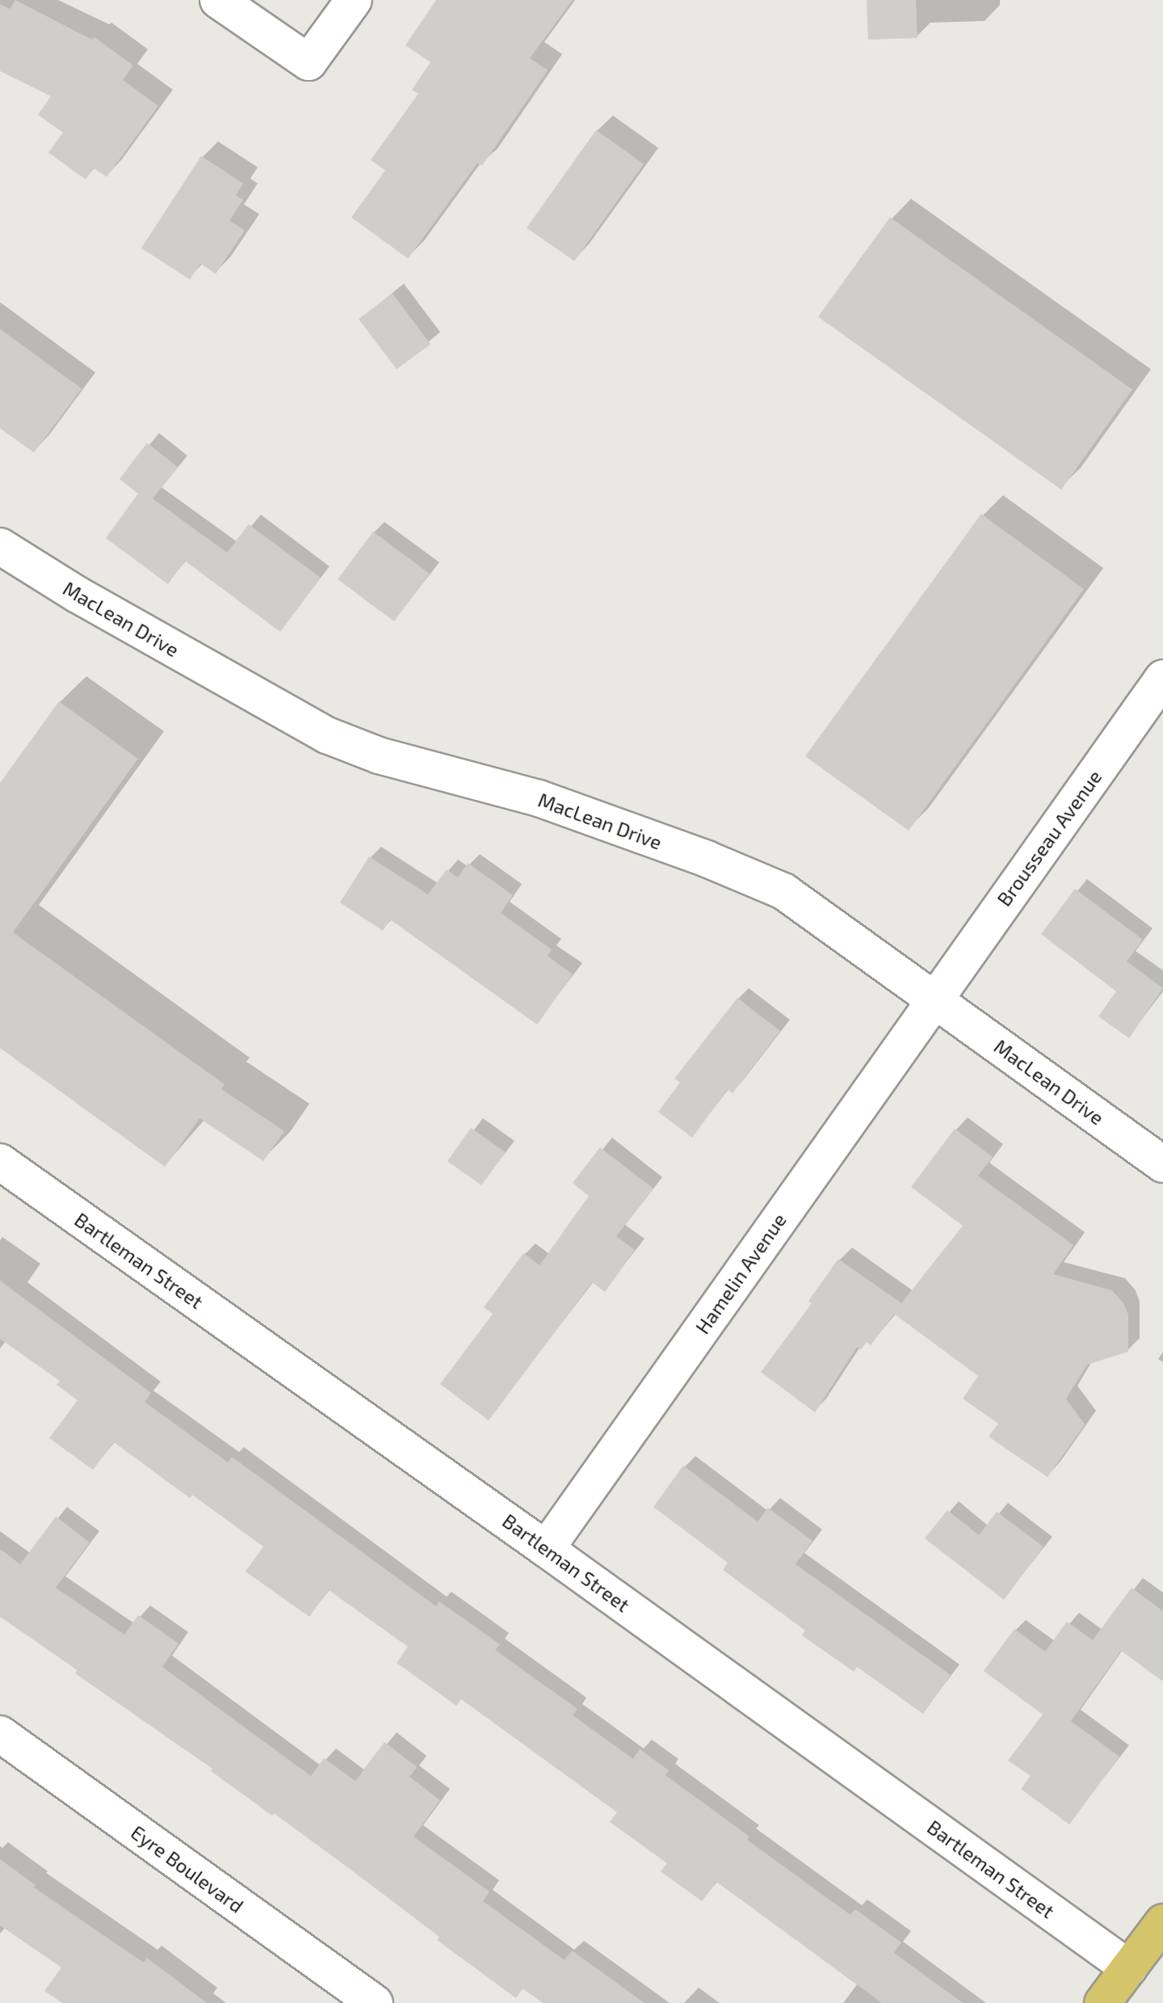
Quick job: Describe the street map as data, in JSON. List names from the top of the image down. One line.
{"streets":{"street":["MacLean Drive","Brousseau Avenue","Bartleman Street","Hamelin Avenue","Eyre Boulevard"]},"crossings":[["MacLean Drive","Brousseau Avenue"],["MacLean Drive","Hamelin Avenue"],["Brousseau Avenue","Hamelin Avenue"],["Bartleman Street","Hamelin Avenue"]]}
